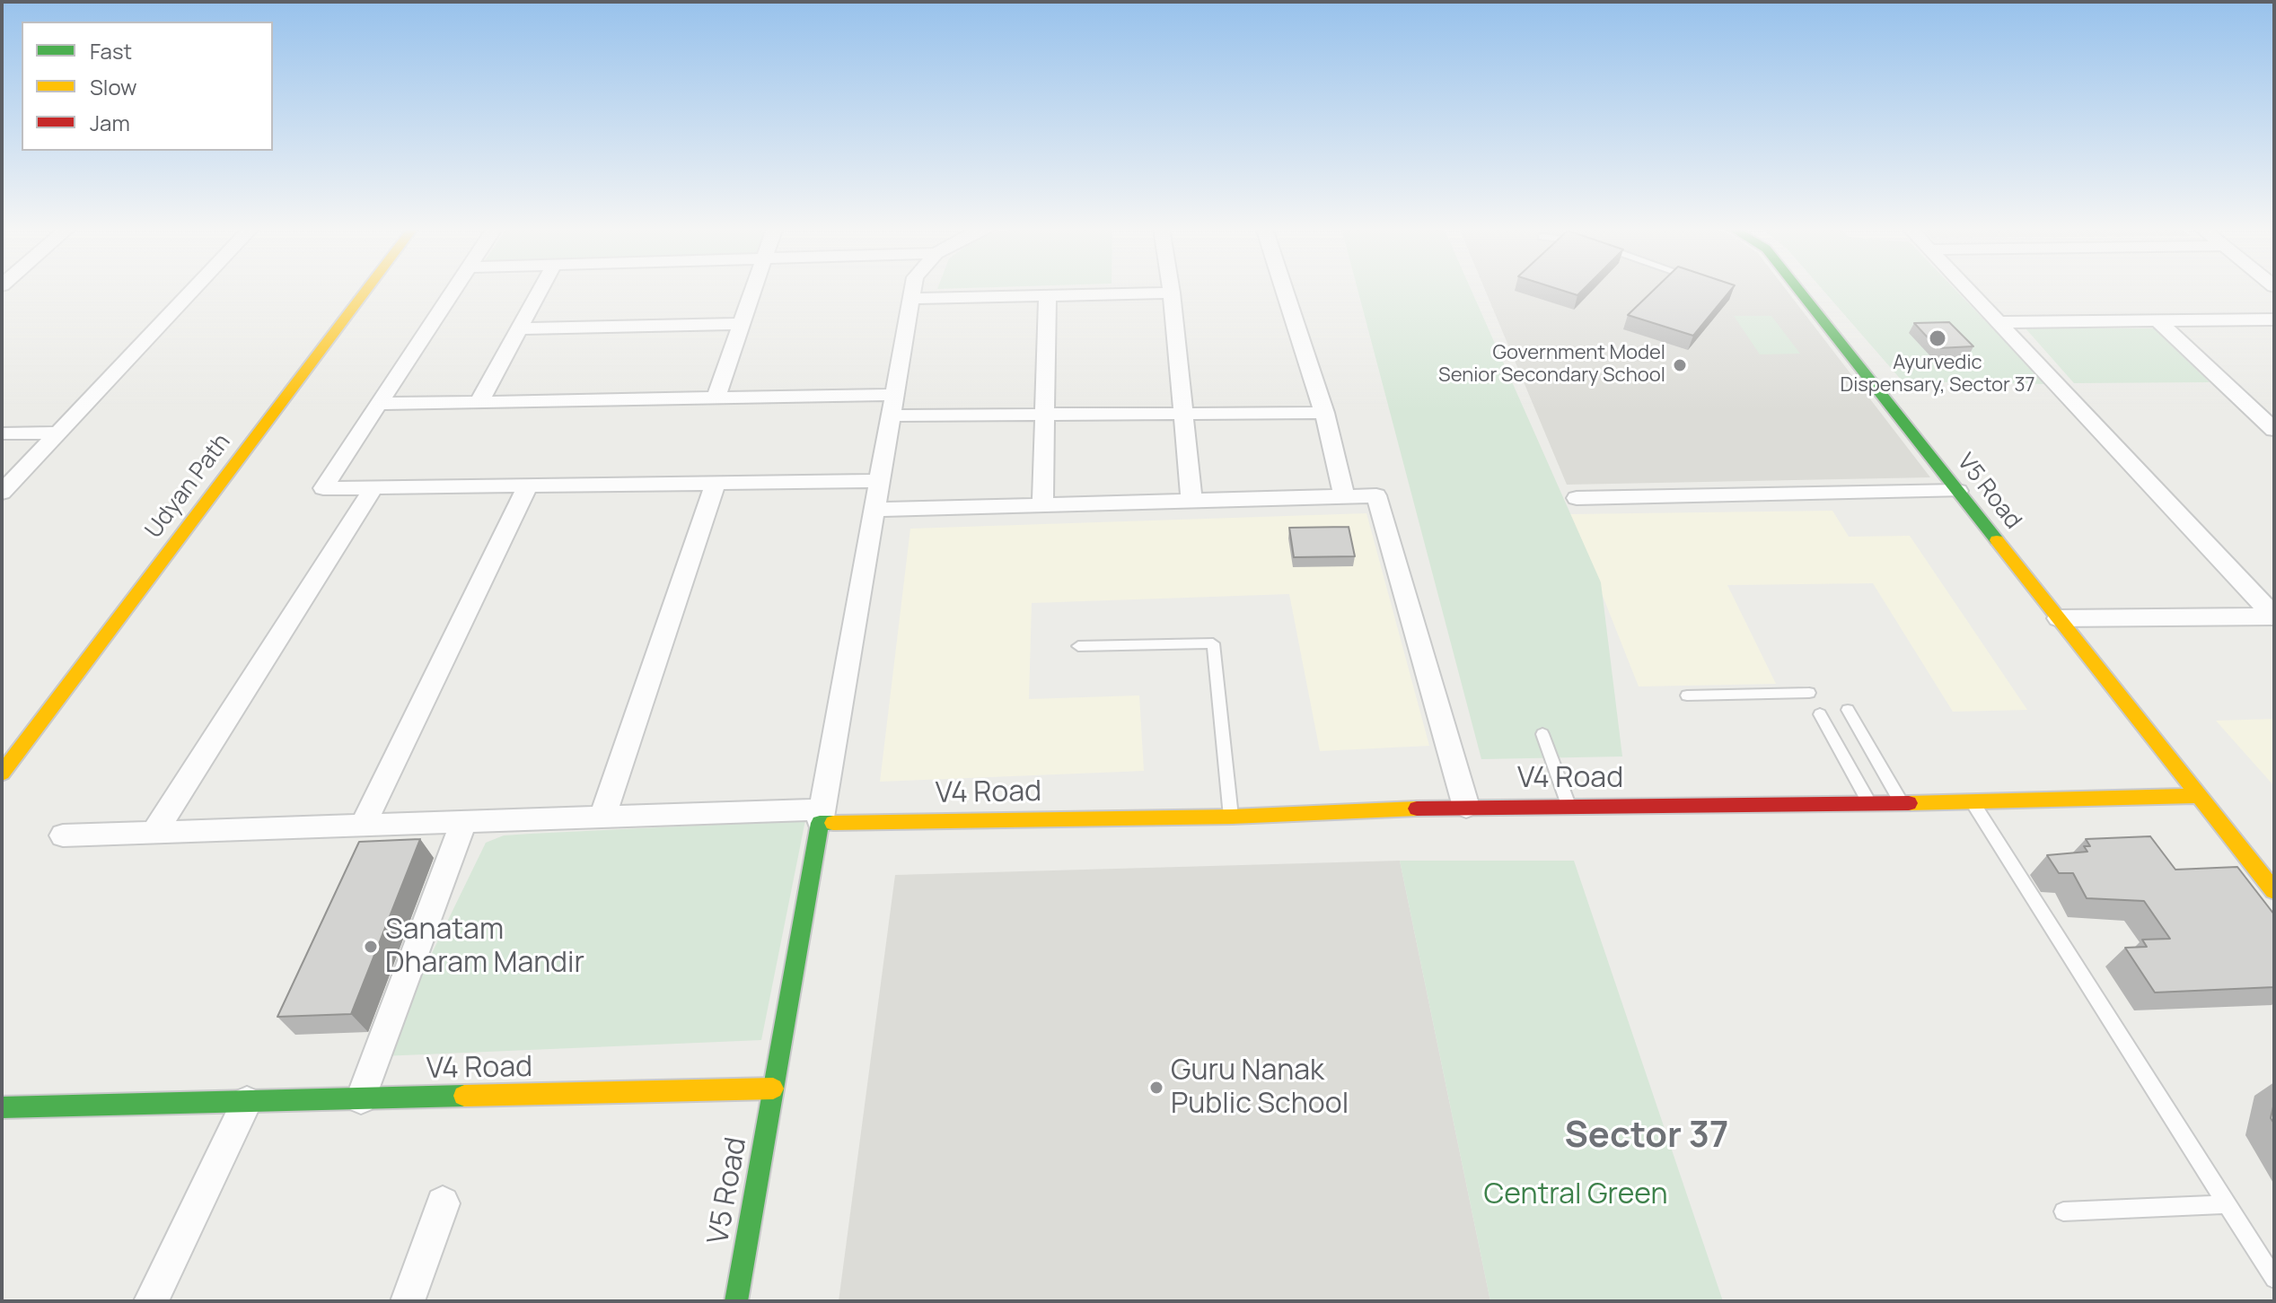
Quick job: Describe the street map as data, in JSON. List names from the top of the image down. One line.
{"streets":{"street":["Udyan Path","V5 Road","V4 Road"]},"crossings":[["V5 Road","V4 Road"]],"districts":["Sector 37"],"parks":["Central Green"],"places":["Ayurvedic Dispensary, Sector 37","Government Model Senior Secondary School","Sanatam Dharam Mandir","Guru Nanak Public School"],"legend":["Fast","Slow","Jam"]}
